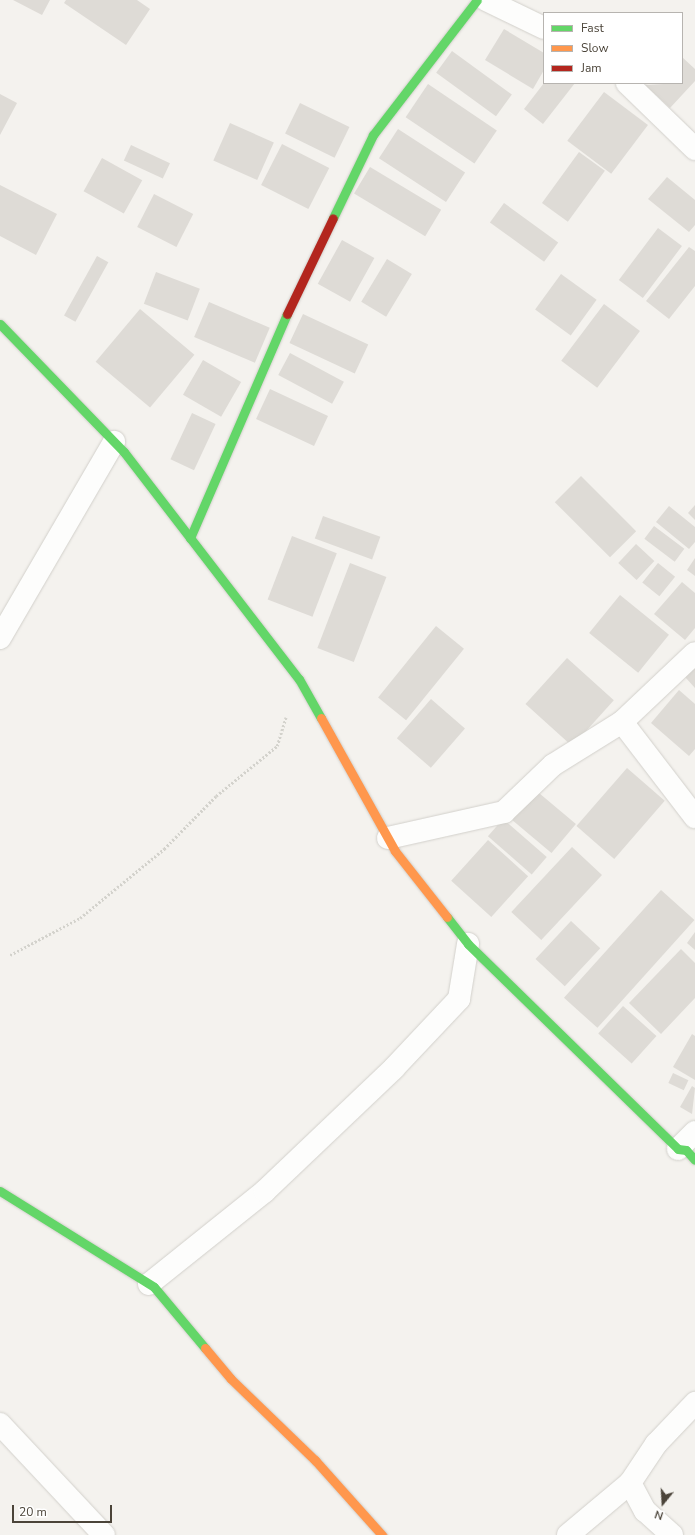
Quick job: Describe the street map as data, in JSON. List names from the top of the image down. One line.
{"legend":["Fast","Slow","Jam"],"scale_bar":"20 m","north":"bottom"}
